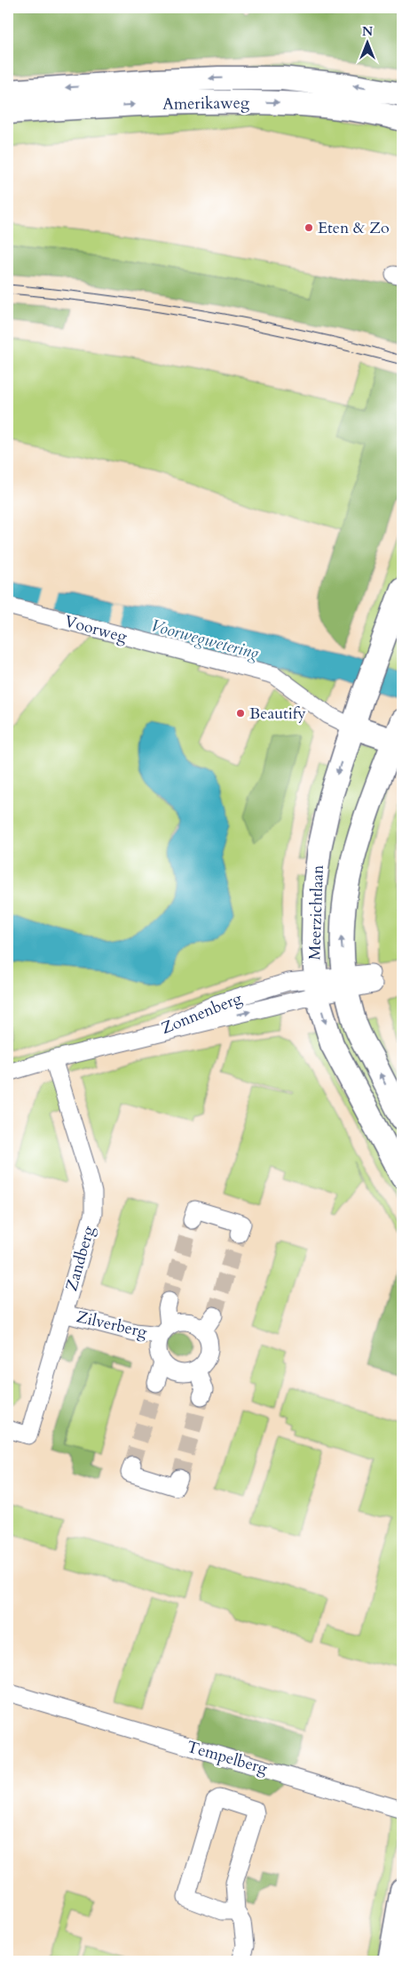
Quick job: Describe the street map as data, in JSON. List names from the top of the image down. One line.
{"streets":{"street":["Amerikaweg","Voorweg","Meerzichtlaan","Zonnenberg","Zandberg","Zilverberg","Tempelberg"]},"crossings":[["Voorweg","Meerzichtlaan"],["Meerzichtlaan","Zonnenberg"],["Zonnenberg","Zandberg"],["Zandberg","Zilverberg"]],"water":["Voorwegwetering"],"places":["Eten & Zo","Beautify"],"north":"top"}
